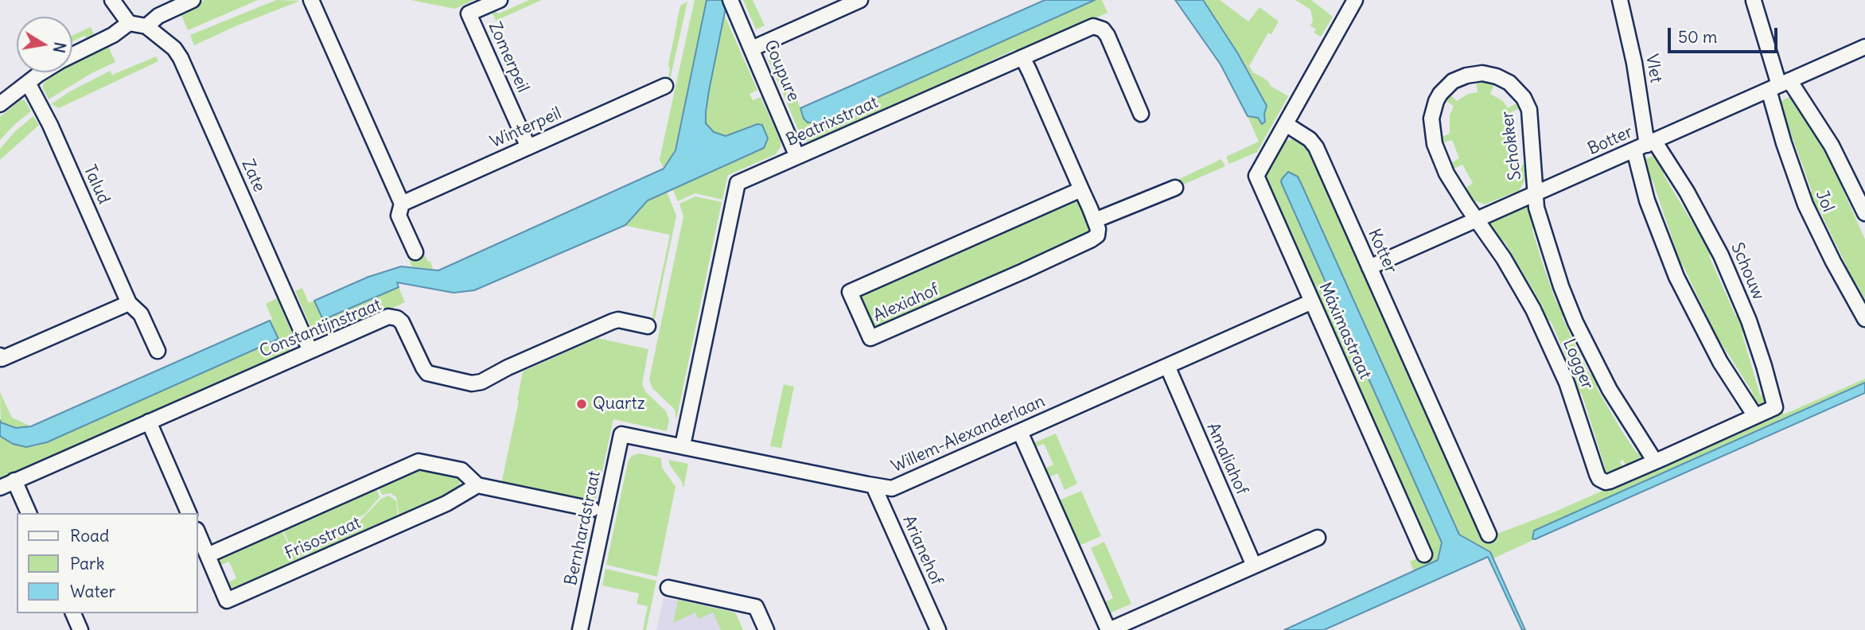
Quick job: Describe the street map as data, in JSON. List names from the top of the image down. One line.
{"streets":{"street":["Zomerpeil","Vlet","Coupure","Beatrixstraat","Winterpeil","Botter","Schokker","Zate","Talud","Jol","Kotter","Schouw","Alexiahof","Constantijnstraat","Máximastraat","Logger","Willem-Alexanderlaan","Amaliahof","Bernhardstraat","Frisostraat","Arianehof"]},"crossings":[["Zomerpeil","Winterpeil"],["Vlet","Botter"],["Vlet","Schouw"],["Coupure","Beatrixstraat"],["Beatrixstraat","Willem-Alexanderlaan"],["Botter","Schokker"],["Botter","Jol"],["Botter","Kotter"],["Botter","Schouw"],["Botter","Logger"],["Schokker","Logger"],["Zate","Constantijnstraat"],["Kotter","Máximastraat"],["Schouw","Logger"],["Máximastraat","Willem-Alexanderlaan"],["Willem-Alexanderlaan","Amaliahof"],["Willem-Alexanderlaan","Bernhardstraat"],["Willem-Alexanderlaan","Arianehof"]],"places":["Quartz"],"legend":["Road","Park","Water"],"scale_bar":"50 m","north":"right"}
